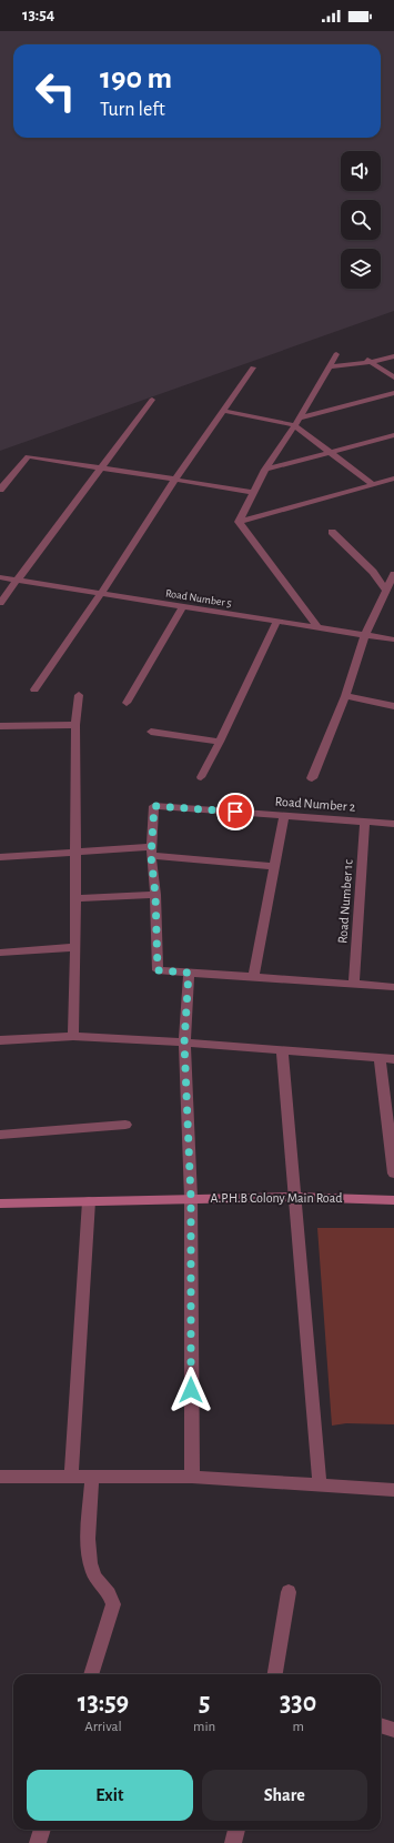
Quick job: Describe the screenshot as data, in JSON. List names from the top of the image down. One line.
{"streets":{"street":["Road Number 5","Road Number 2","Road Number 1c","A.P.H.B Colony Main Road"]},"crossings":[["Road Number 2","Road Number 1c"]],"page":{"status":"13:54","turn":["190 m","Turn left"],"eta":["13:59","Arrival","5","min","330","m"],"buttons":["Exit","Share"]}}
